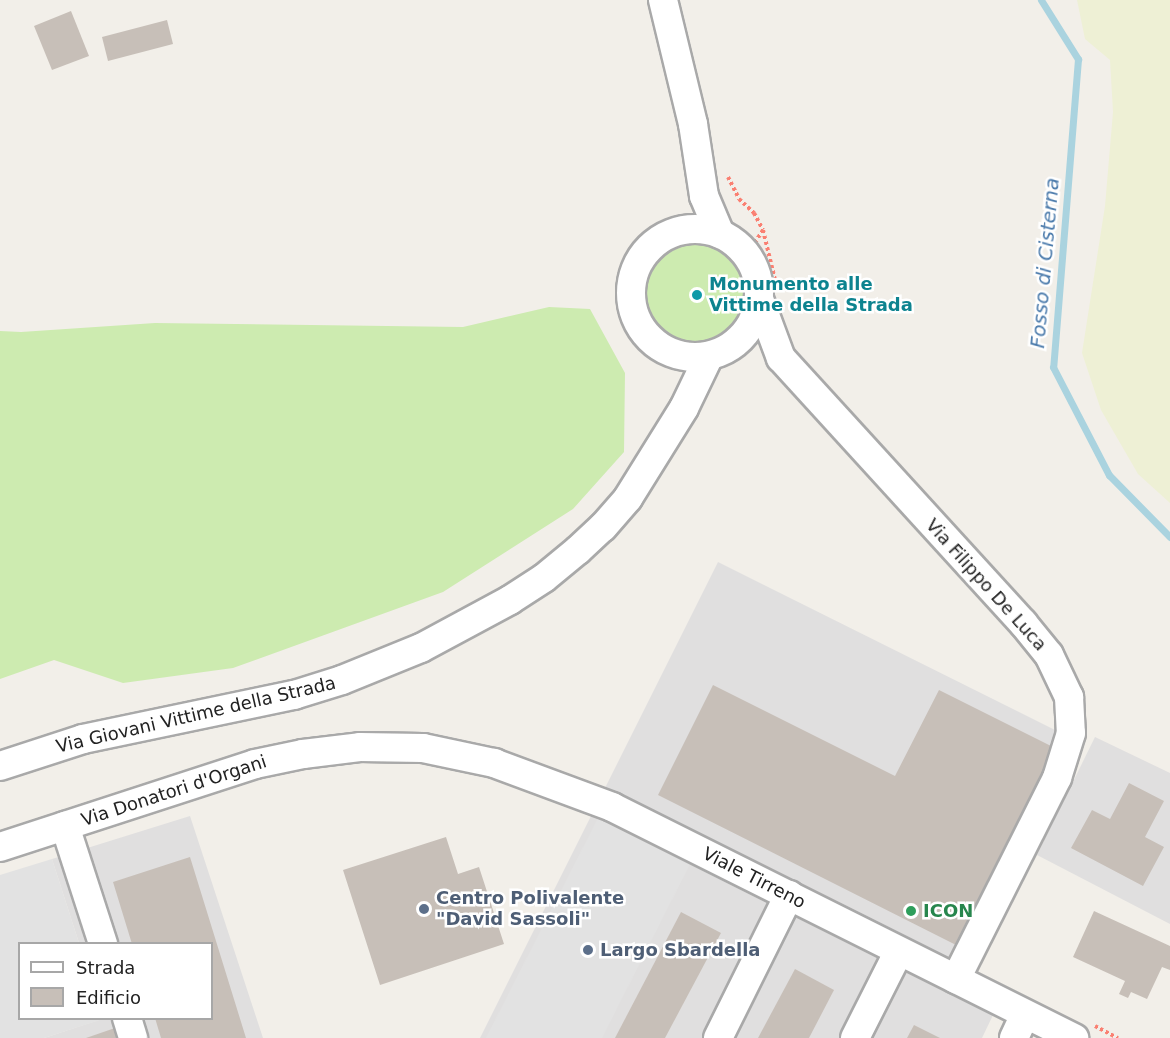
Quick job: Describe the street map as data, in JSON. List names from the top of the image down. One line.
{"streets":{"street":["Via Filippo De Luca","Via Giovani Vittime della Strada","Via Donatori d'Organi","Viale Tirreno"]},"crossings":[["Via Filippo De Luca","Viale Tirreno"],["Via Donatori d'Organi","Viale Tirreno"]],"water":["Fosso di Cisterna"],"places":["Monumento alle Vittime della Strada","Centro Polivalente \"David Sassoli\"","ICON","Largo Sbardella"],"legend":["Strada","Edificio"]}
